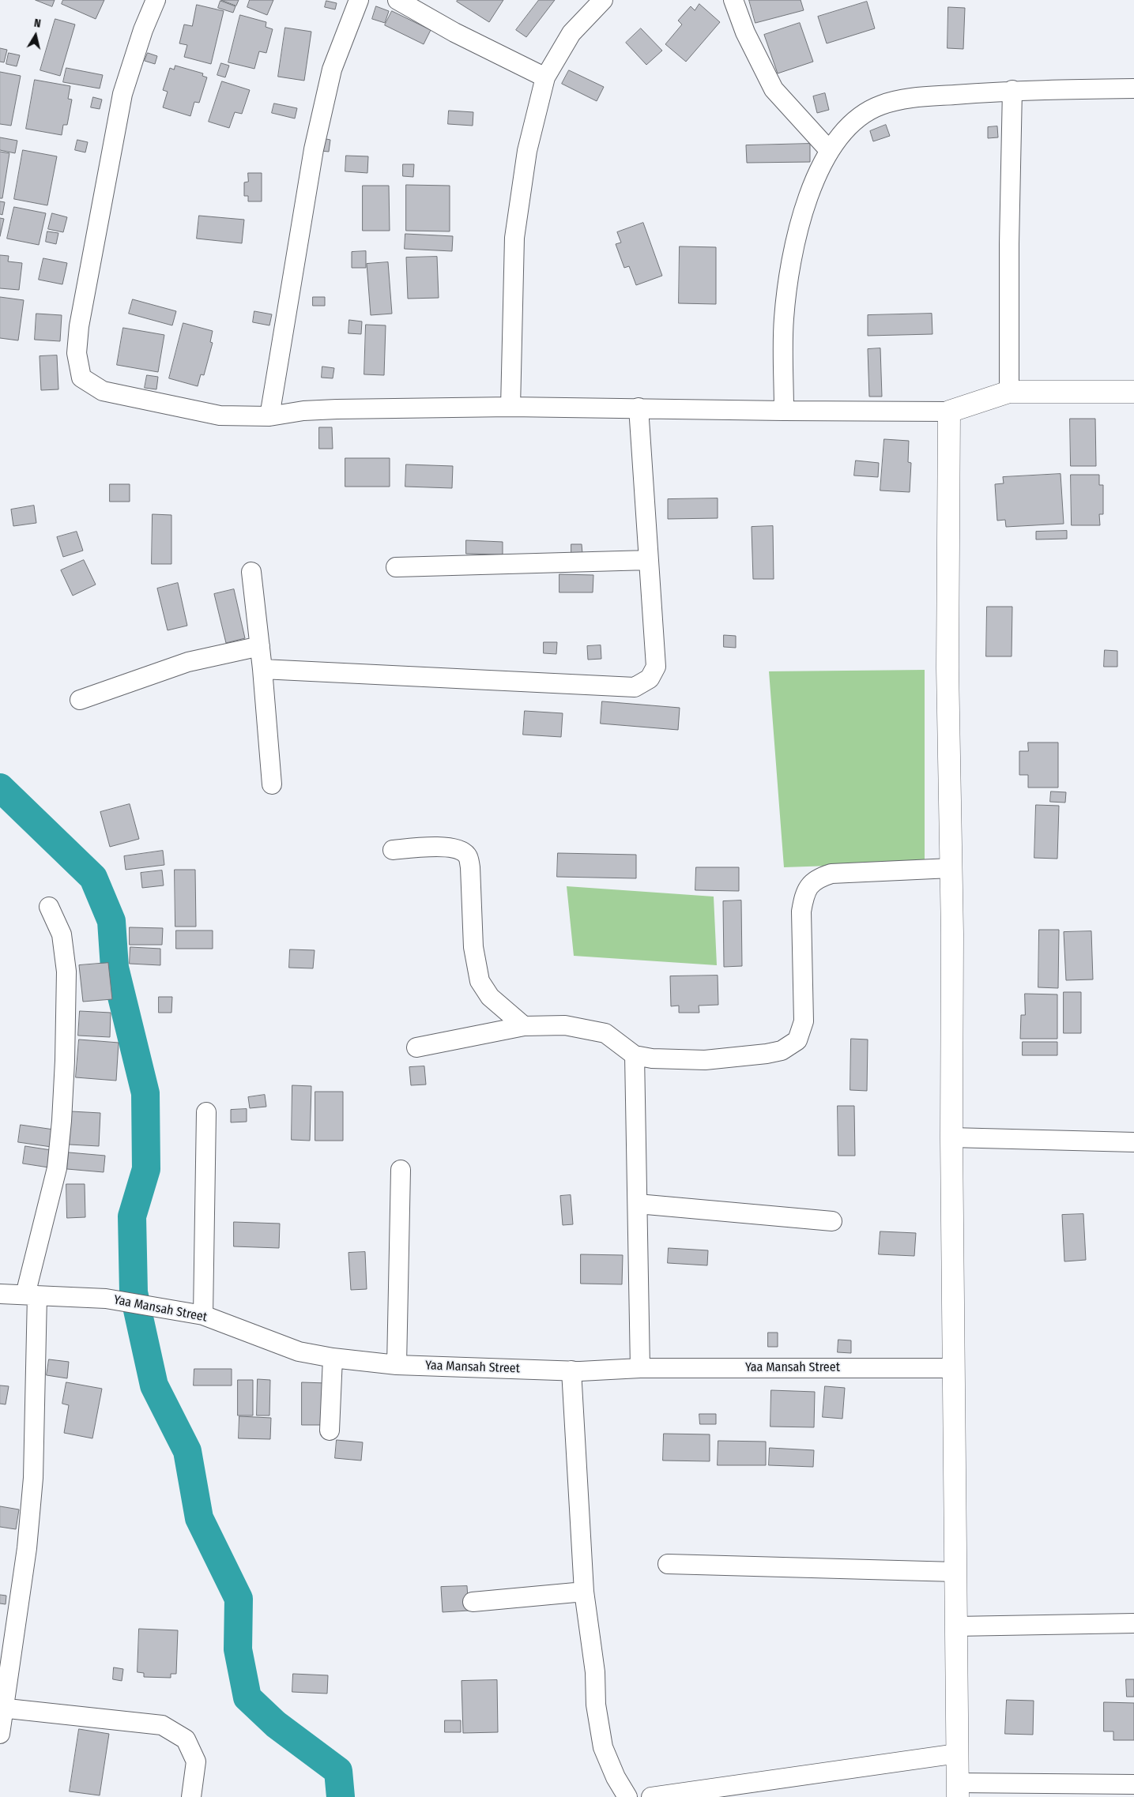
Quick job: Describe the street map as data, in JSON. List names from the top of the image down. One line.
{"streets":{"street":["Yaa Mansah Street"]},"north":"top"}
